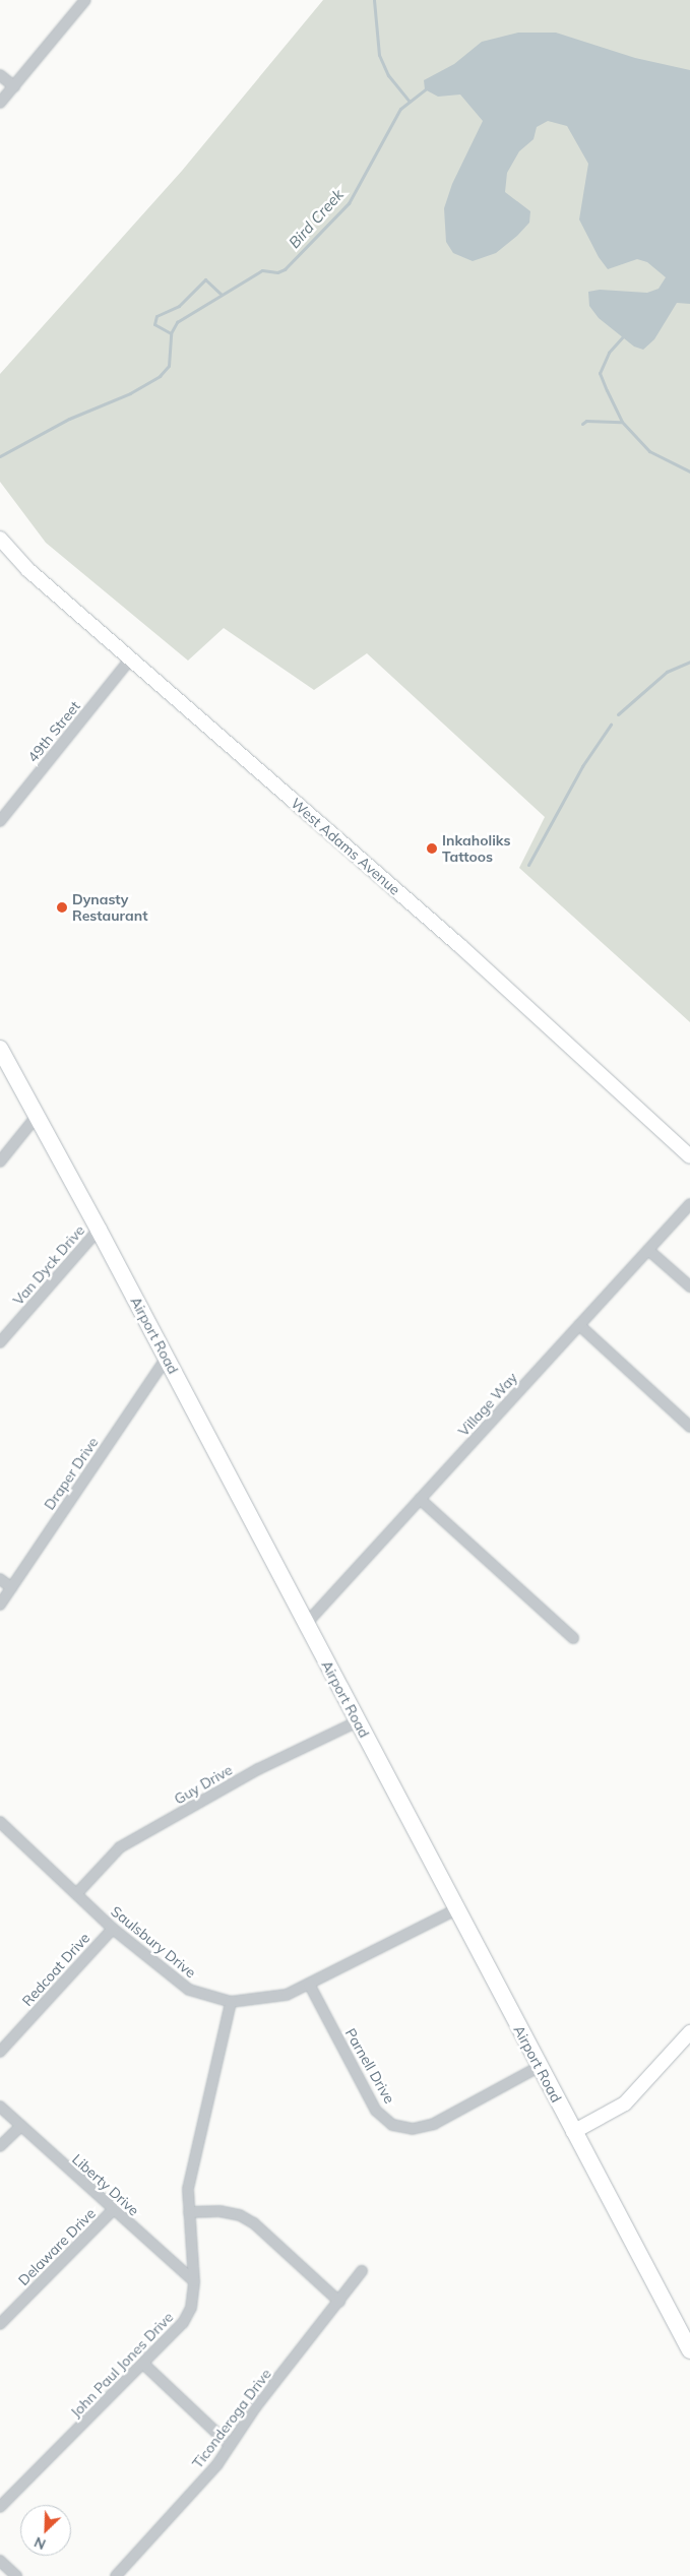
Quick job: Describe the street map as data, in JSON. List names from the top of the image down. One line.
{"streets":{"main road":["West Adams Avenue","Airport Road"],"street":["49th Street","Van Dyck Drive","Village Way","Draper Drive","Guy Drive","Saulsbury Drive","Redcoat Drive","Parnell Drive","Liberty Drive","Delaware Drive","John Paul Jones Drive","Ticonderoga Drive"]},"crossings":[["49th Street","West Adams Avenue"],["Van Dyck Drive","Airport Road"],["Airport Road","Village Way"],["Airport Road","Draper Drive"],["Airport Road","Guy Drive"],["Airport Road","Saulsbury Drive"],["Airport Road","Parnell Drive"],["Guy Drive","Saulsbury Drive"],["Saulsbury Drive","Redcoat Drive"],["Saulsbury Drive","Parnell Drive"],["Saulsbury Drive","John Paul Jones Drive"],["Liberty Drive","Delaware Drive"],["Liberty Drive","John Paul Jones Drive"]],"water":["Bird Creek"],"places":["Inkaholiks Tattoos","Dynasty Restaurant"],"north":"bottom left"}
